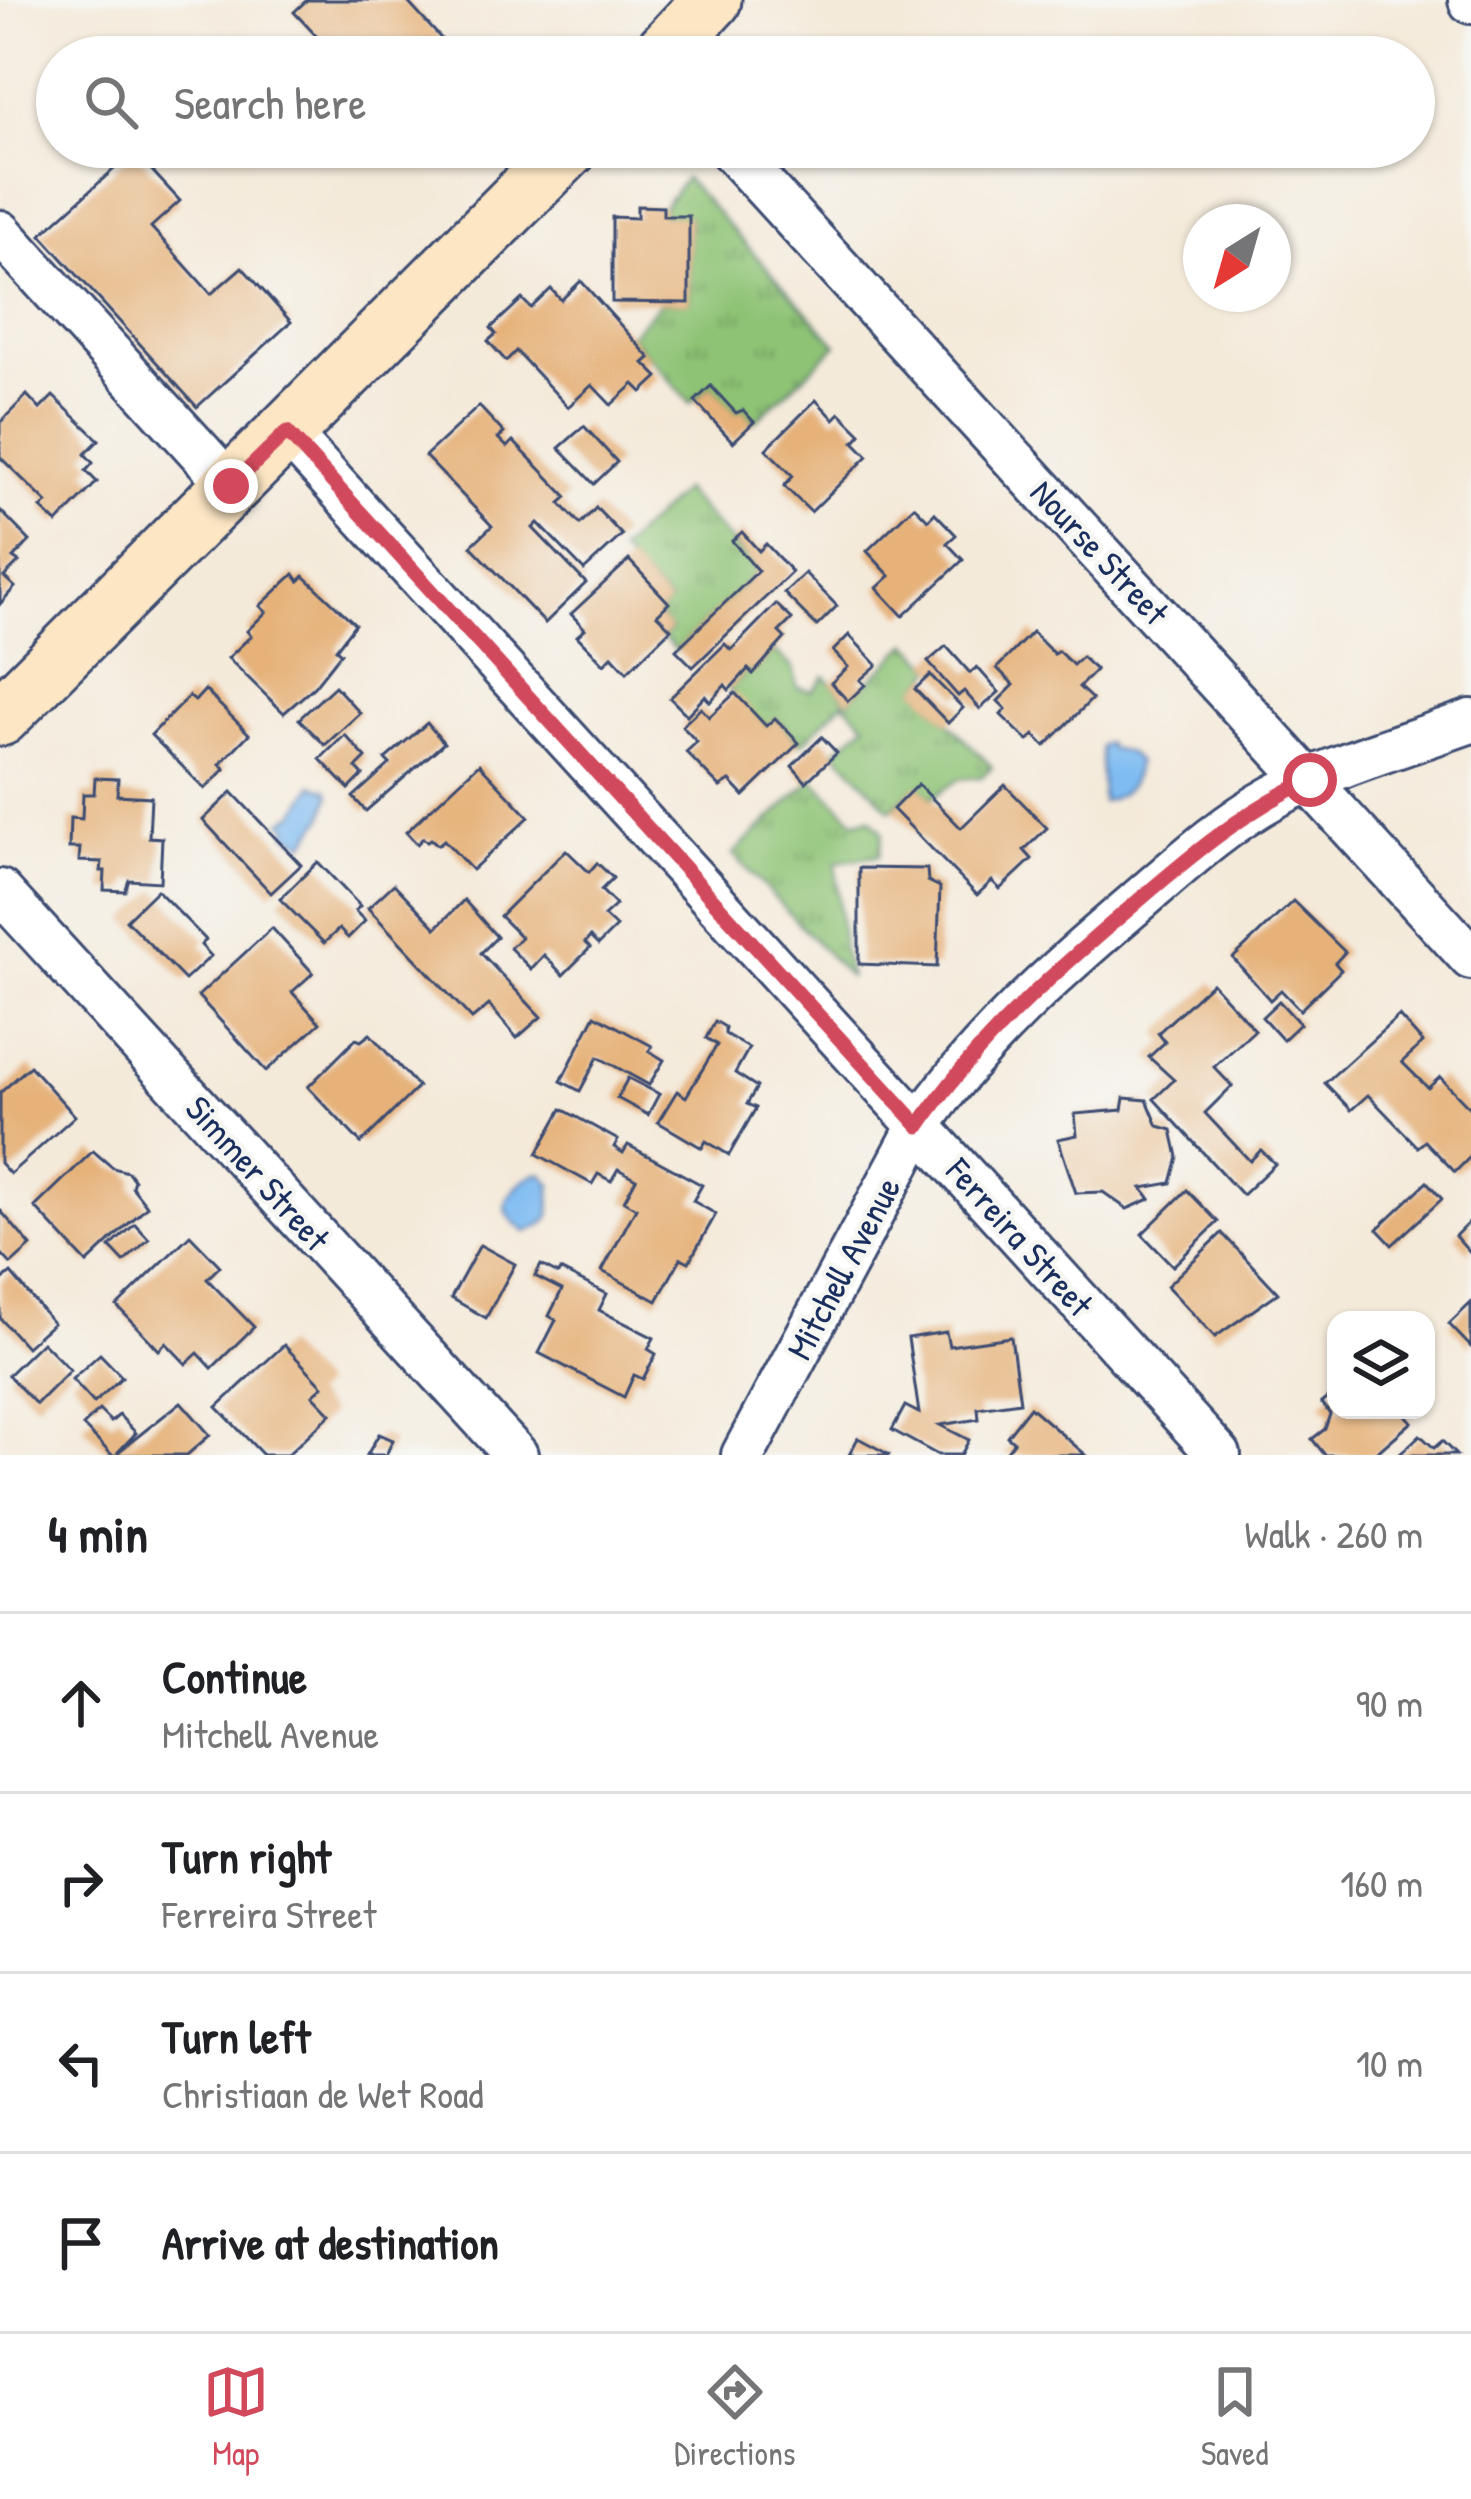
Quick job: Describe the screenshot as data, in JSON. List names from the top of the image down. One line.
{"streets":{"street":["Nourse Street","Simmer Street","Ferreira Street","Mitchell Avenue"]},"crossings":[["Nourse Street","Mitchell Avenue"],["Ferreira Street","Mitchell Avenue"]],"north":"bottom left","page":{"search":"Search here","heading":["4 min","Walk · 260 m"],"list":[["Continue","Mitchell Avenue","90 m"],["Turn right","Ferreira Street","160 m"],["Turn left","Christiaan de Wet Road","10 m"],"Arrive at destination"],"nav":["Map","Directions","Saved"]}}
